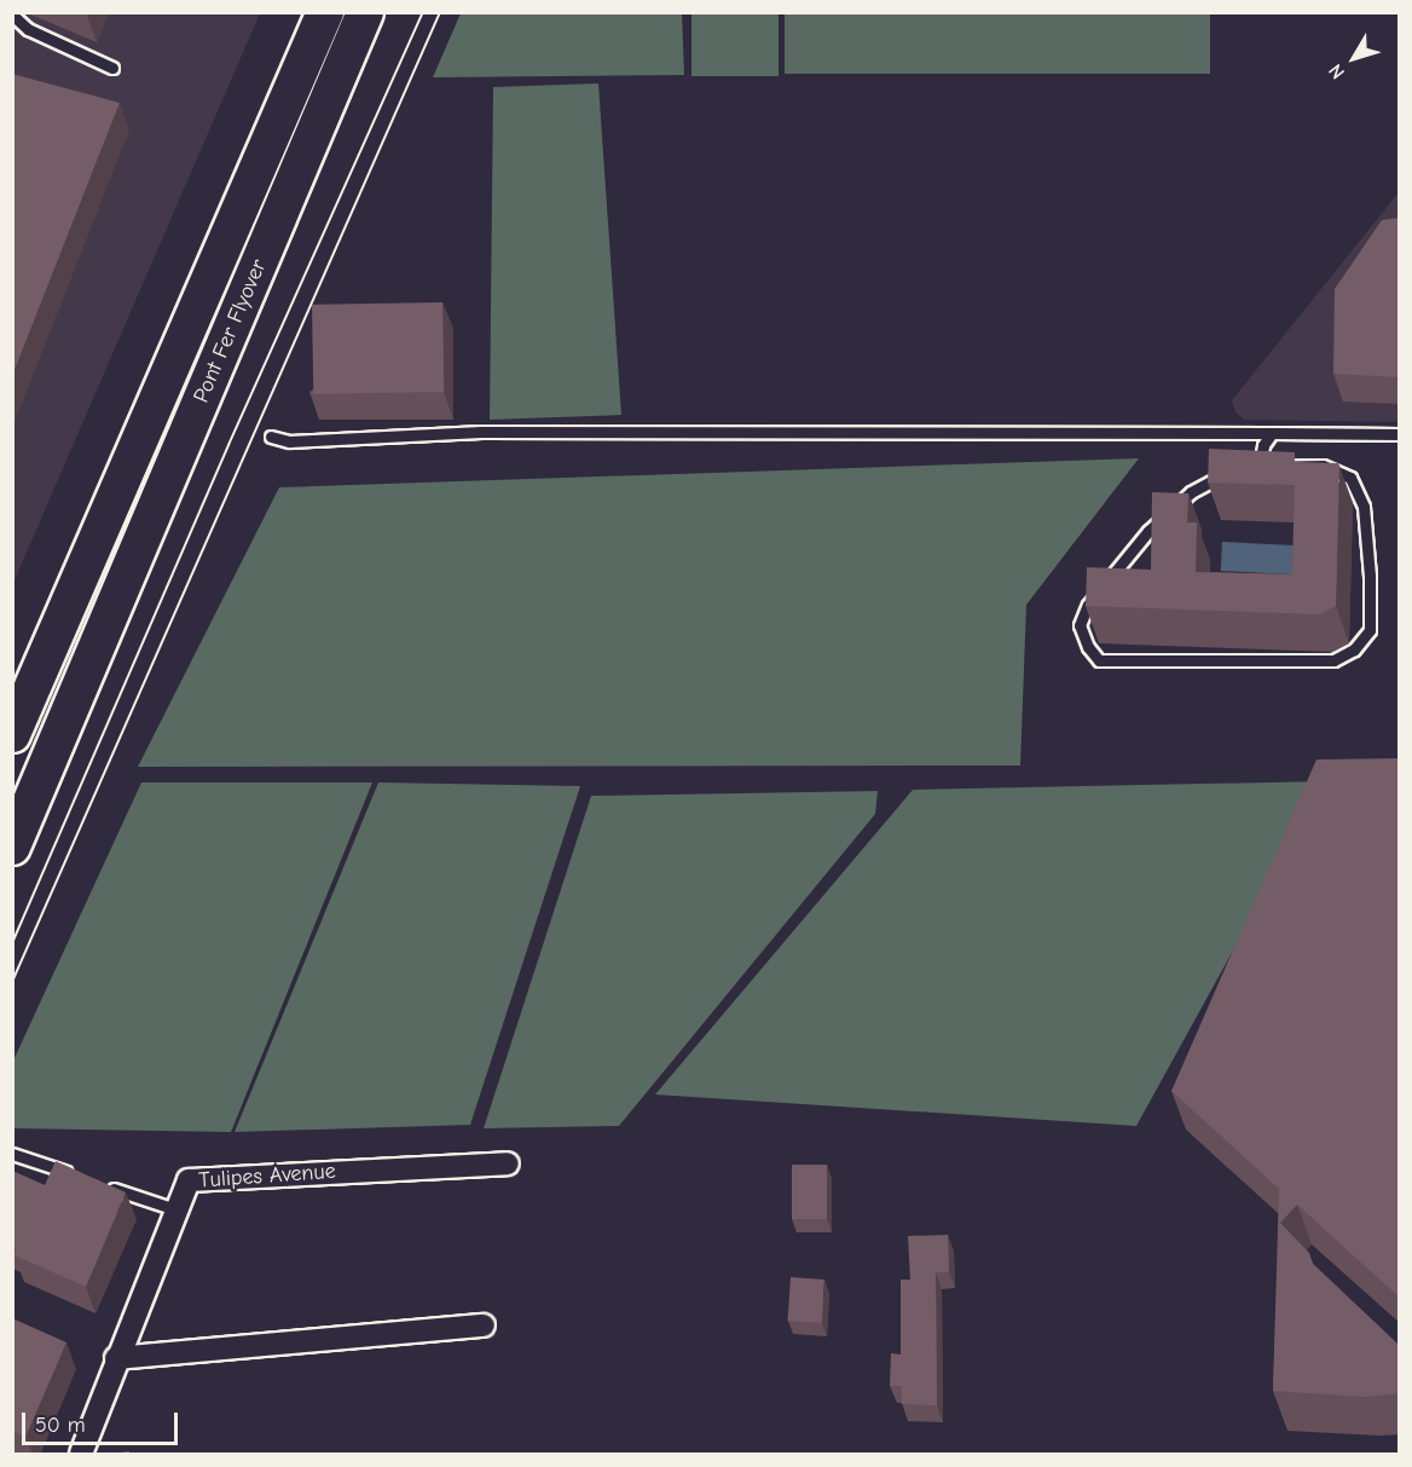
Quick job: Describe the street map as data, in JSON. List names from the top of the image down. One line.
{"streets":{"highway":["Pont Fer Flyover"],"street":["Tulipes Avenue"]},"scale_bar":"50 m","north":"bottom left"}
